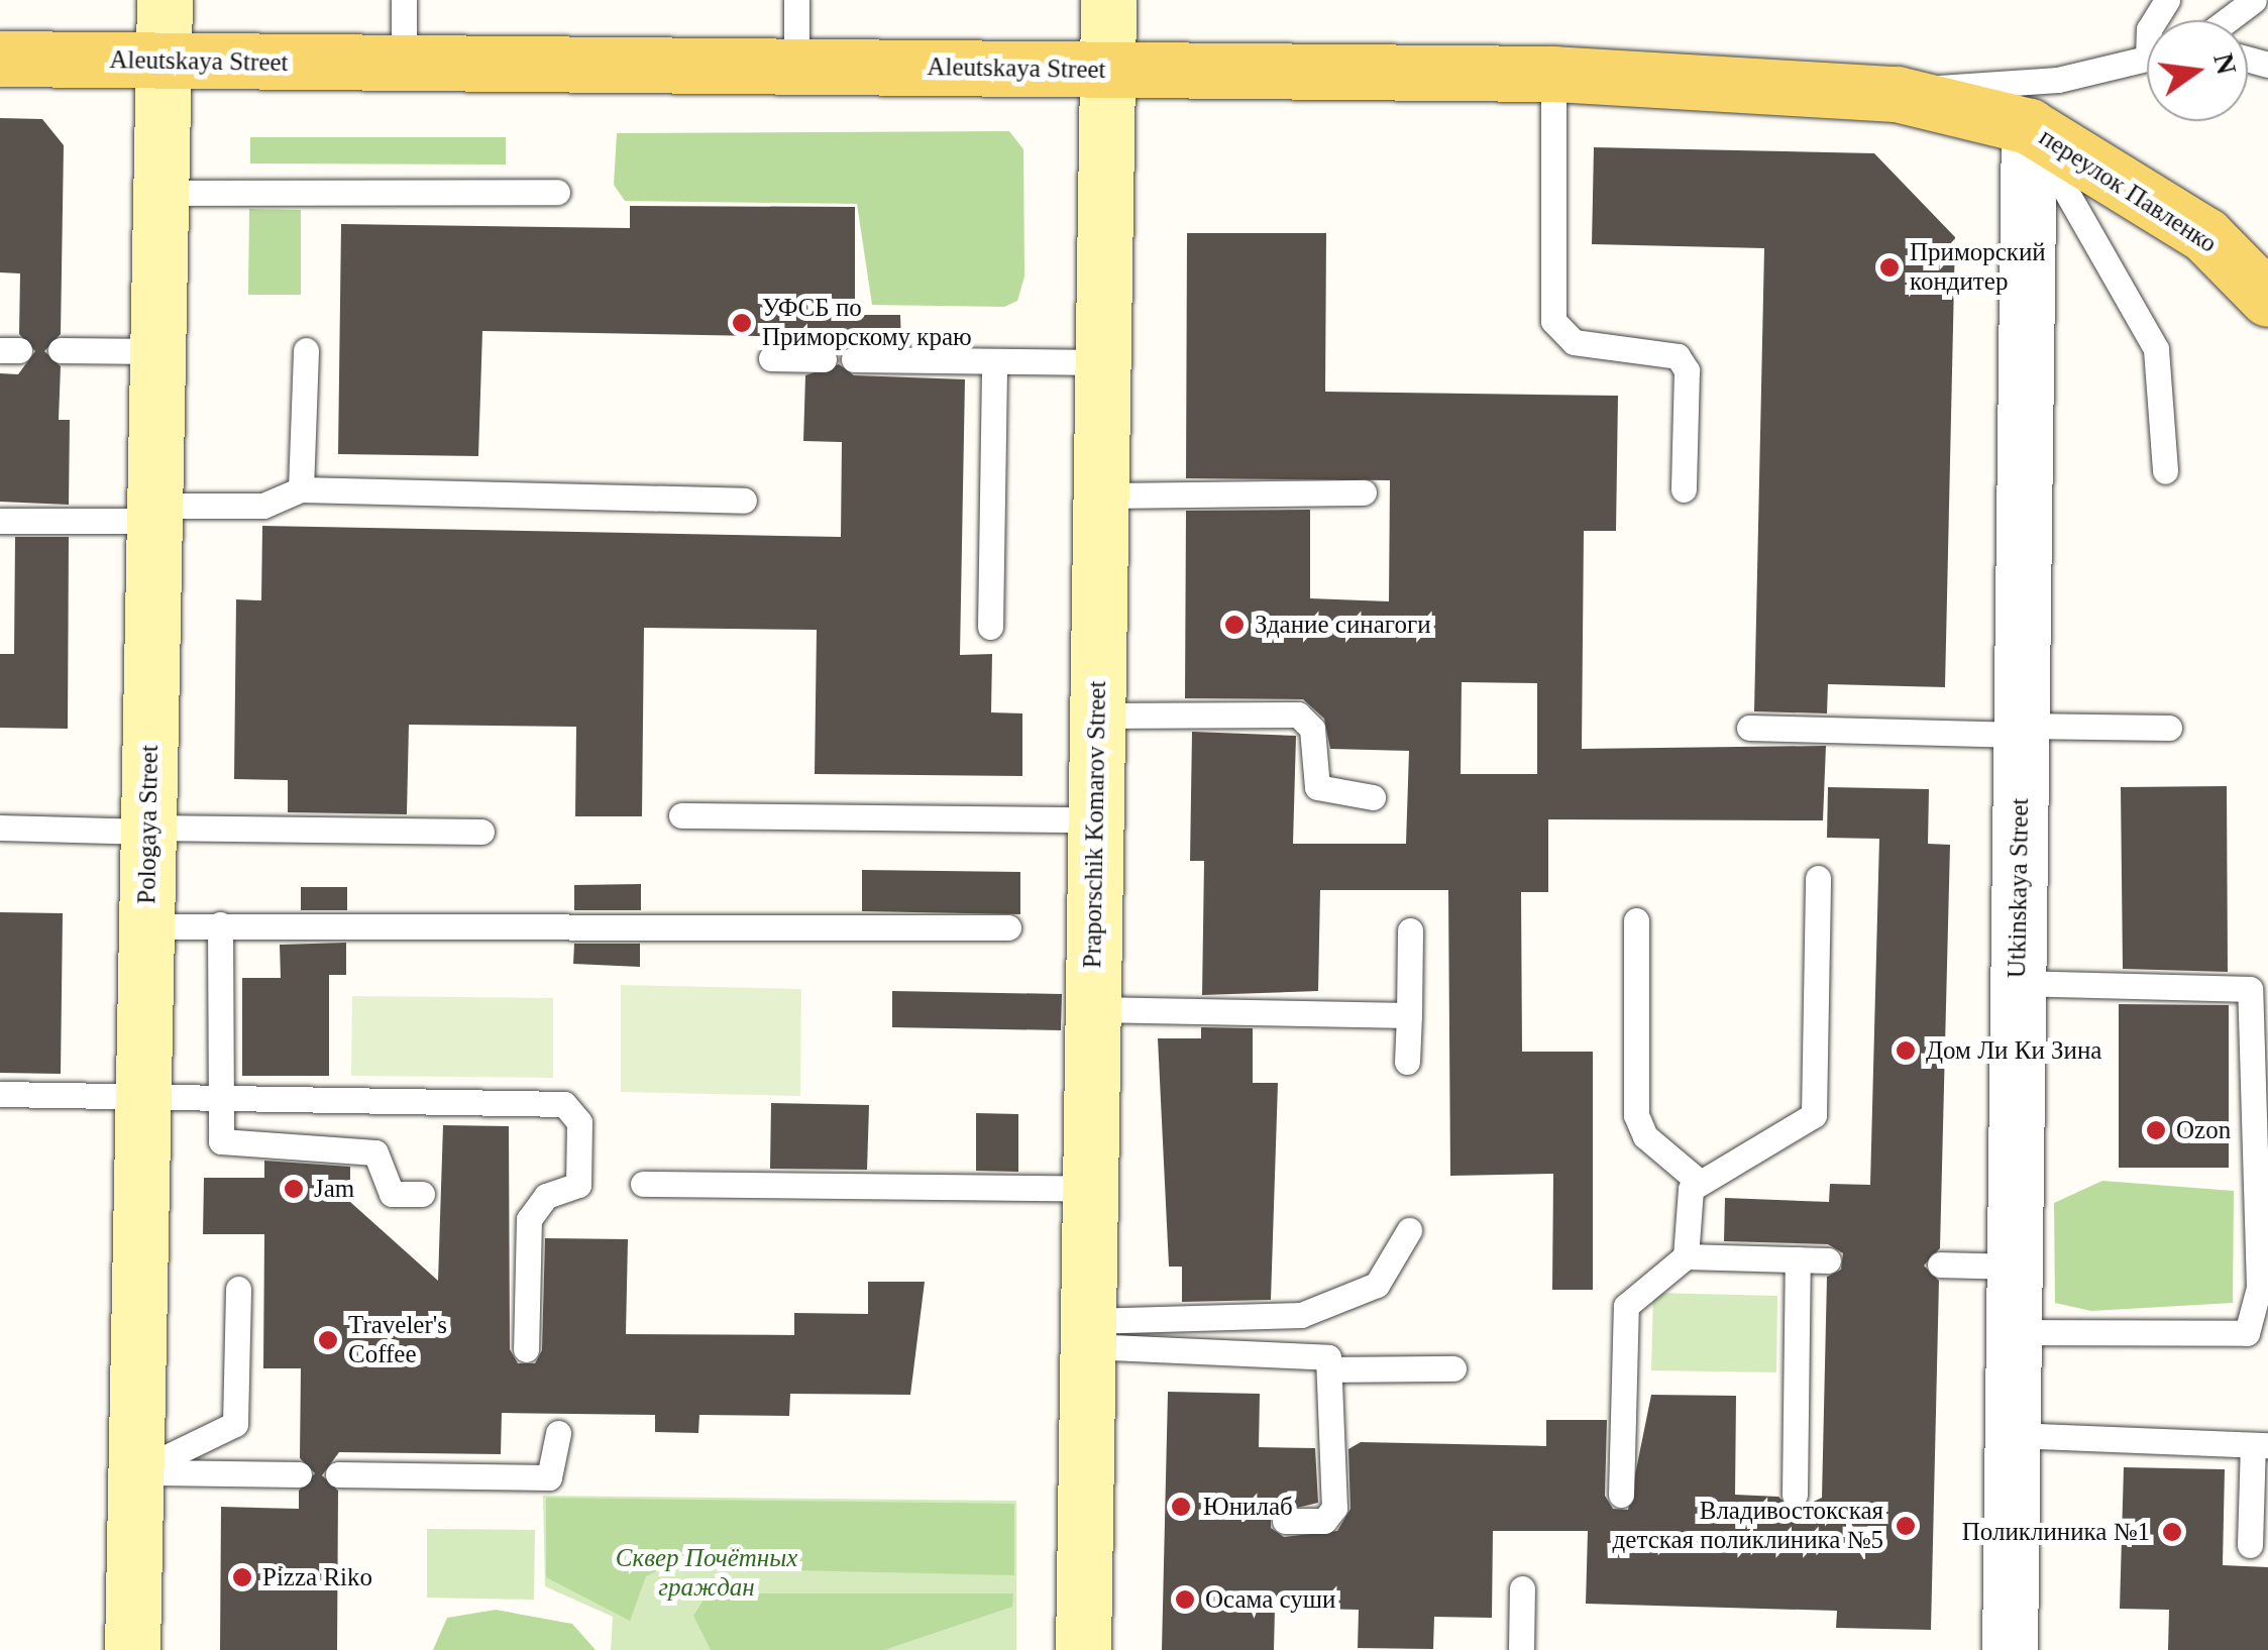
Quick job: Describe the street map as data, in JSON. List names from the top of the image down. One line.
{"streets":{"main road":["Aleutskaya Street","переулок Павленко","Pologaya Street","Praporschik Komarov Street"],"street":["Utkinskaya Street"]},"crossings":[["Aleutskaya Street","переулок Павленко"],["Aleutskaya Street","Pologaya Street"],["Aleutskaya Street","Praporschik Komarov Street"],["Aleutskaya Street","Utkinskaya Street"],["переулок Павленко","Utkinskaya Street"]],"parks":["Сквер Почётных граждан"],"places":["Приморский кондитер","УФСБ по Приморскому краю","Здание синагоги","Дом Ли Ки Зина","Ozon","Jam","Traveler's Coffee","Юнилаб","Владивостокская детская поликлиника №5","Поликлиника №1","Pizza Riko","Осама суши"],"north":"right"}
